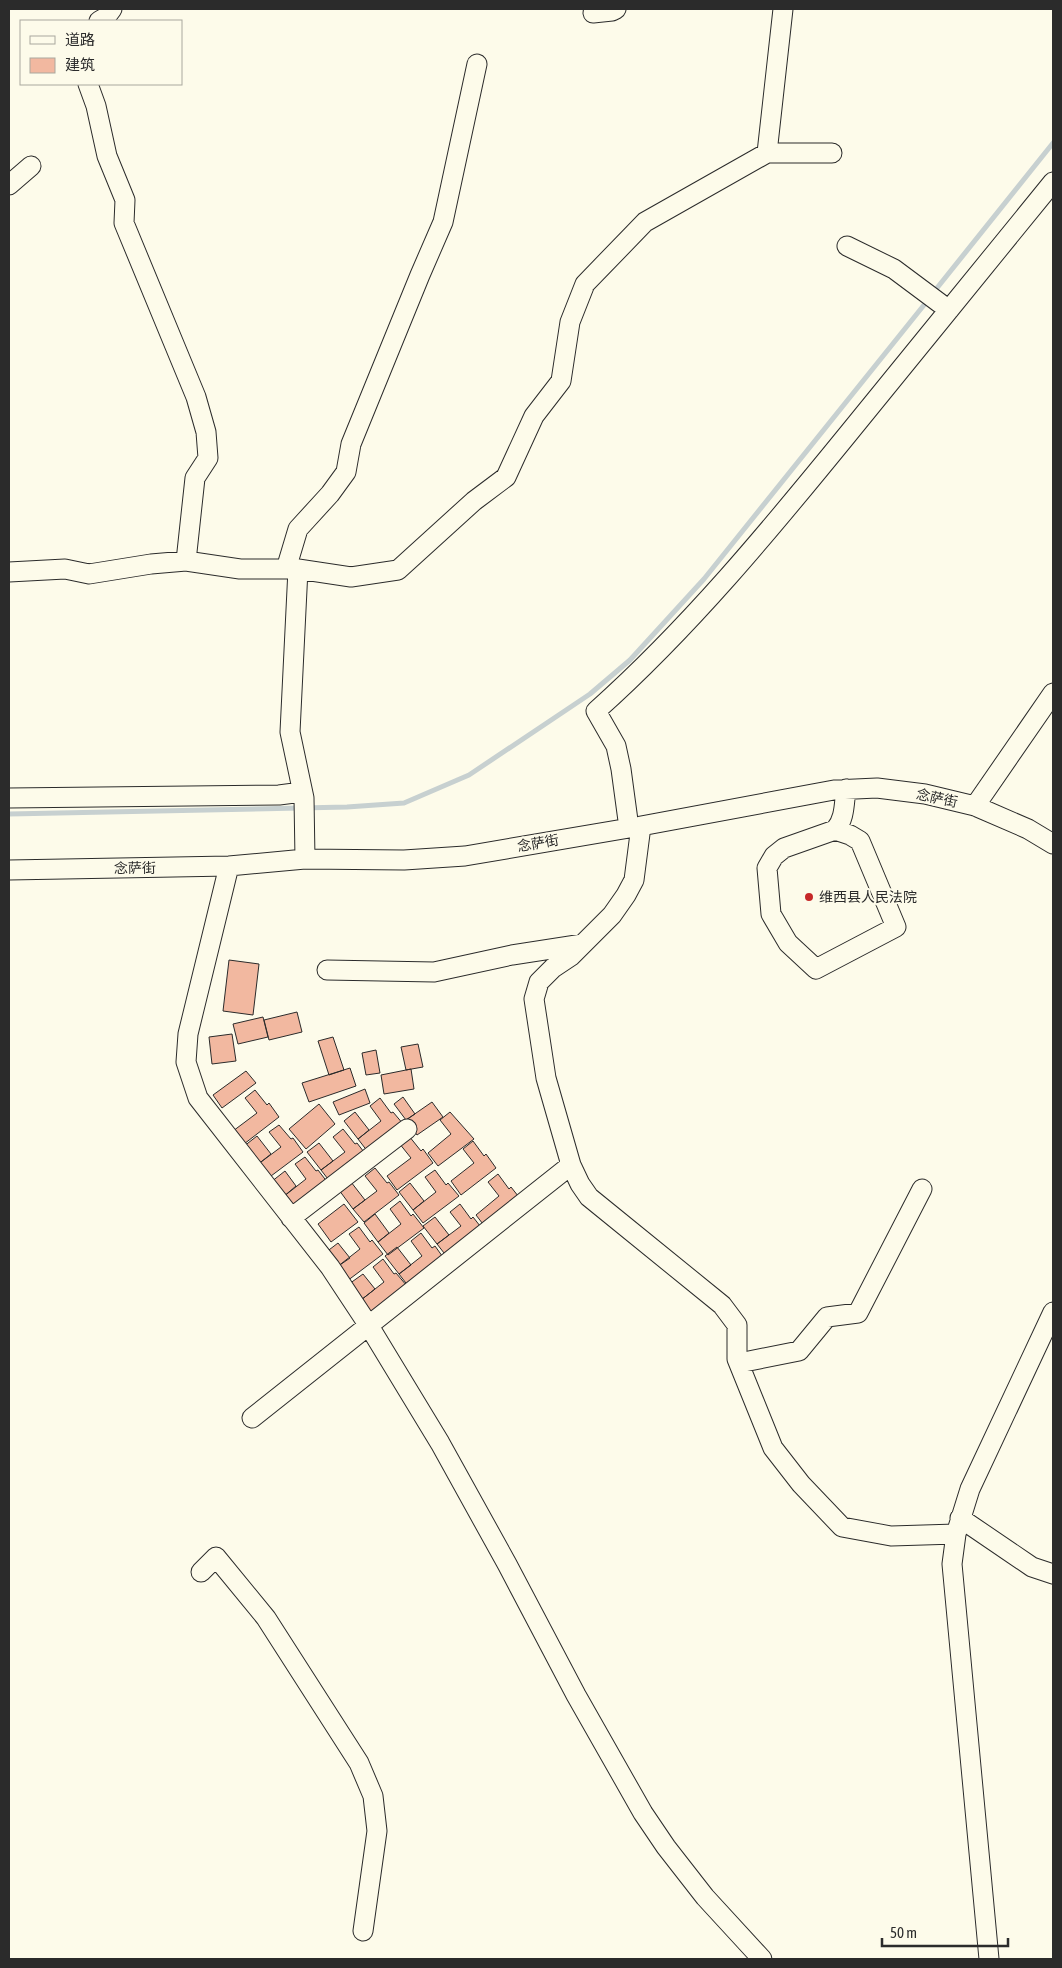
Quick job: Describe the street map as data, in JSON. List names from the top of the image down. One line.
{"streets":{"street":["念萨街"]},"places":["维西县人民法院"],"legend":["道路","建筑"],"scale_bar":"50 m"}
